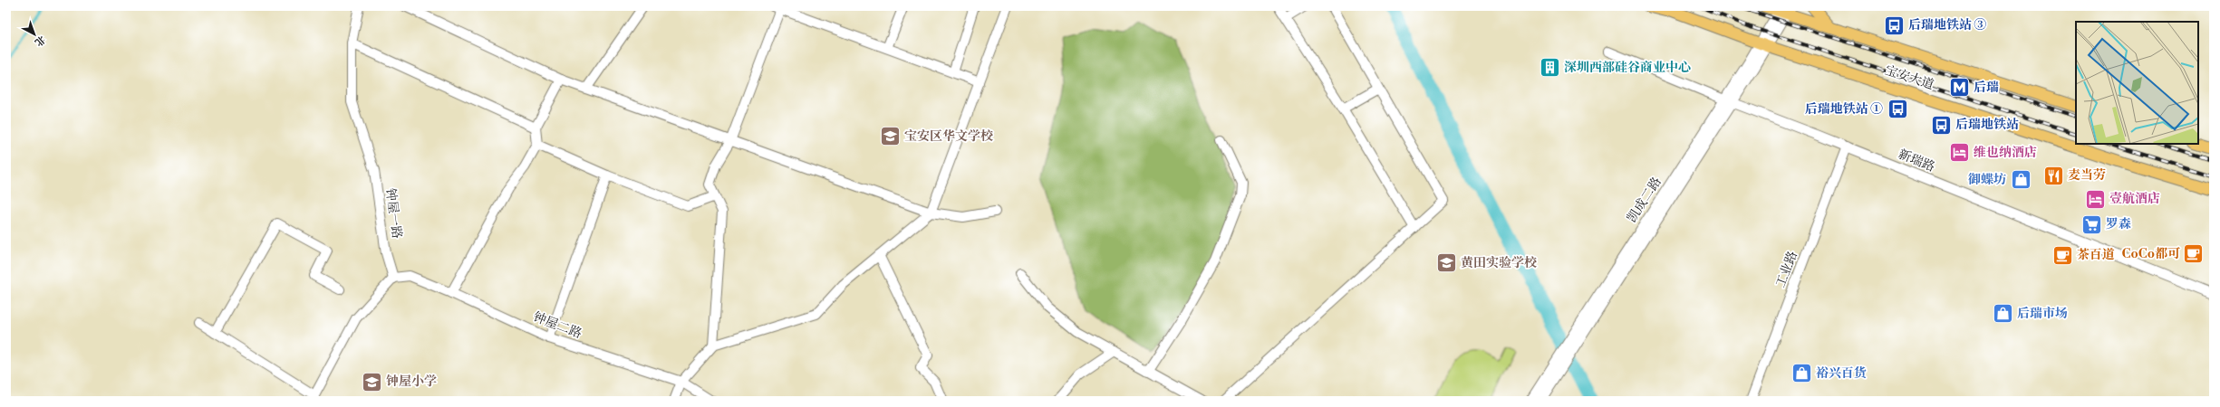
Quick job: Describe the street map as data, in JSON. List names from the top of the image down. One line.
{"streets":{"main road":["宝安大道"],"street":["新瑞路","凯成二路","钟屋一路","工业路","钟屋二路"]},"crossings":[["宝安大道","凯成二路"],["新瑞路","凯成二路"],["新瑞路","工业路"],["钟屋一路","钟屋二路"]],"places":{"bus stop":["后瑞地铁站 ③","后瑞地铁站 ①","后瑞地铁站"],"building":["深圳西部硅谷商业中心"],"metro station":["后瑞"],"school or university":["宝安区华文学校","黄田实验学校","钟屋小学"],"hotel":["维也纳酒店","壹航酒店"],"restaurant":["麦当劳"],"shop":["御蝶坊","后瑞市场","裕兴百货"],"supermarket":["罗森"],"cafe":["CoCo都可","茶百道"]},"north":"bottom right"}
